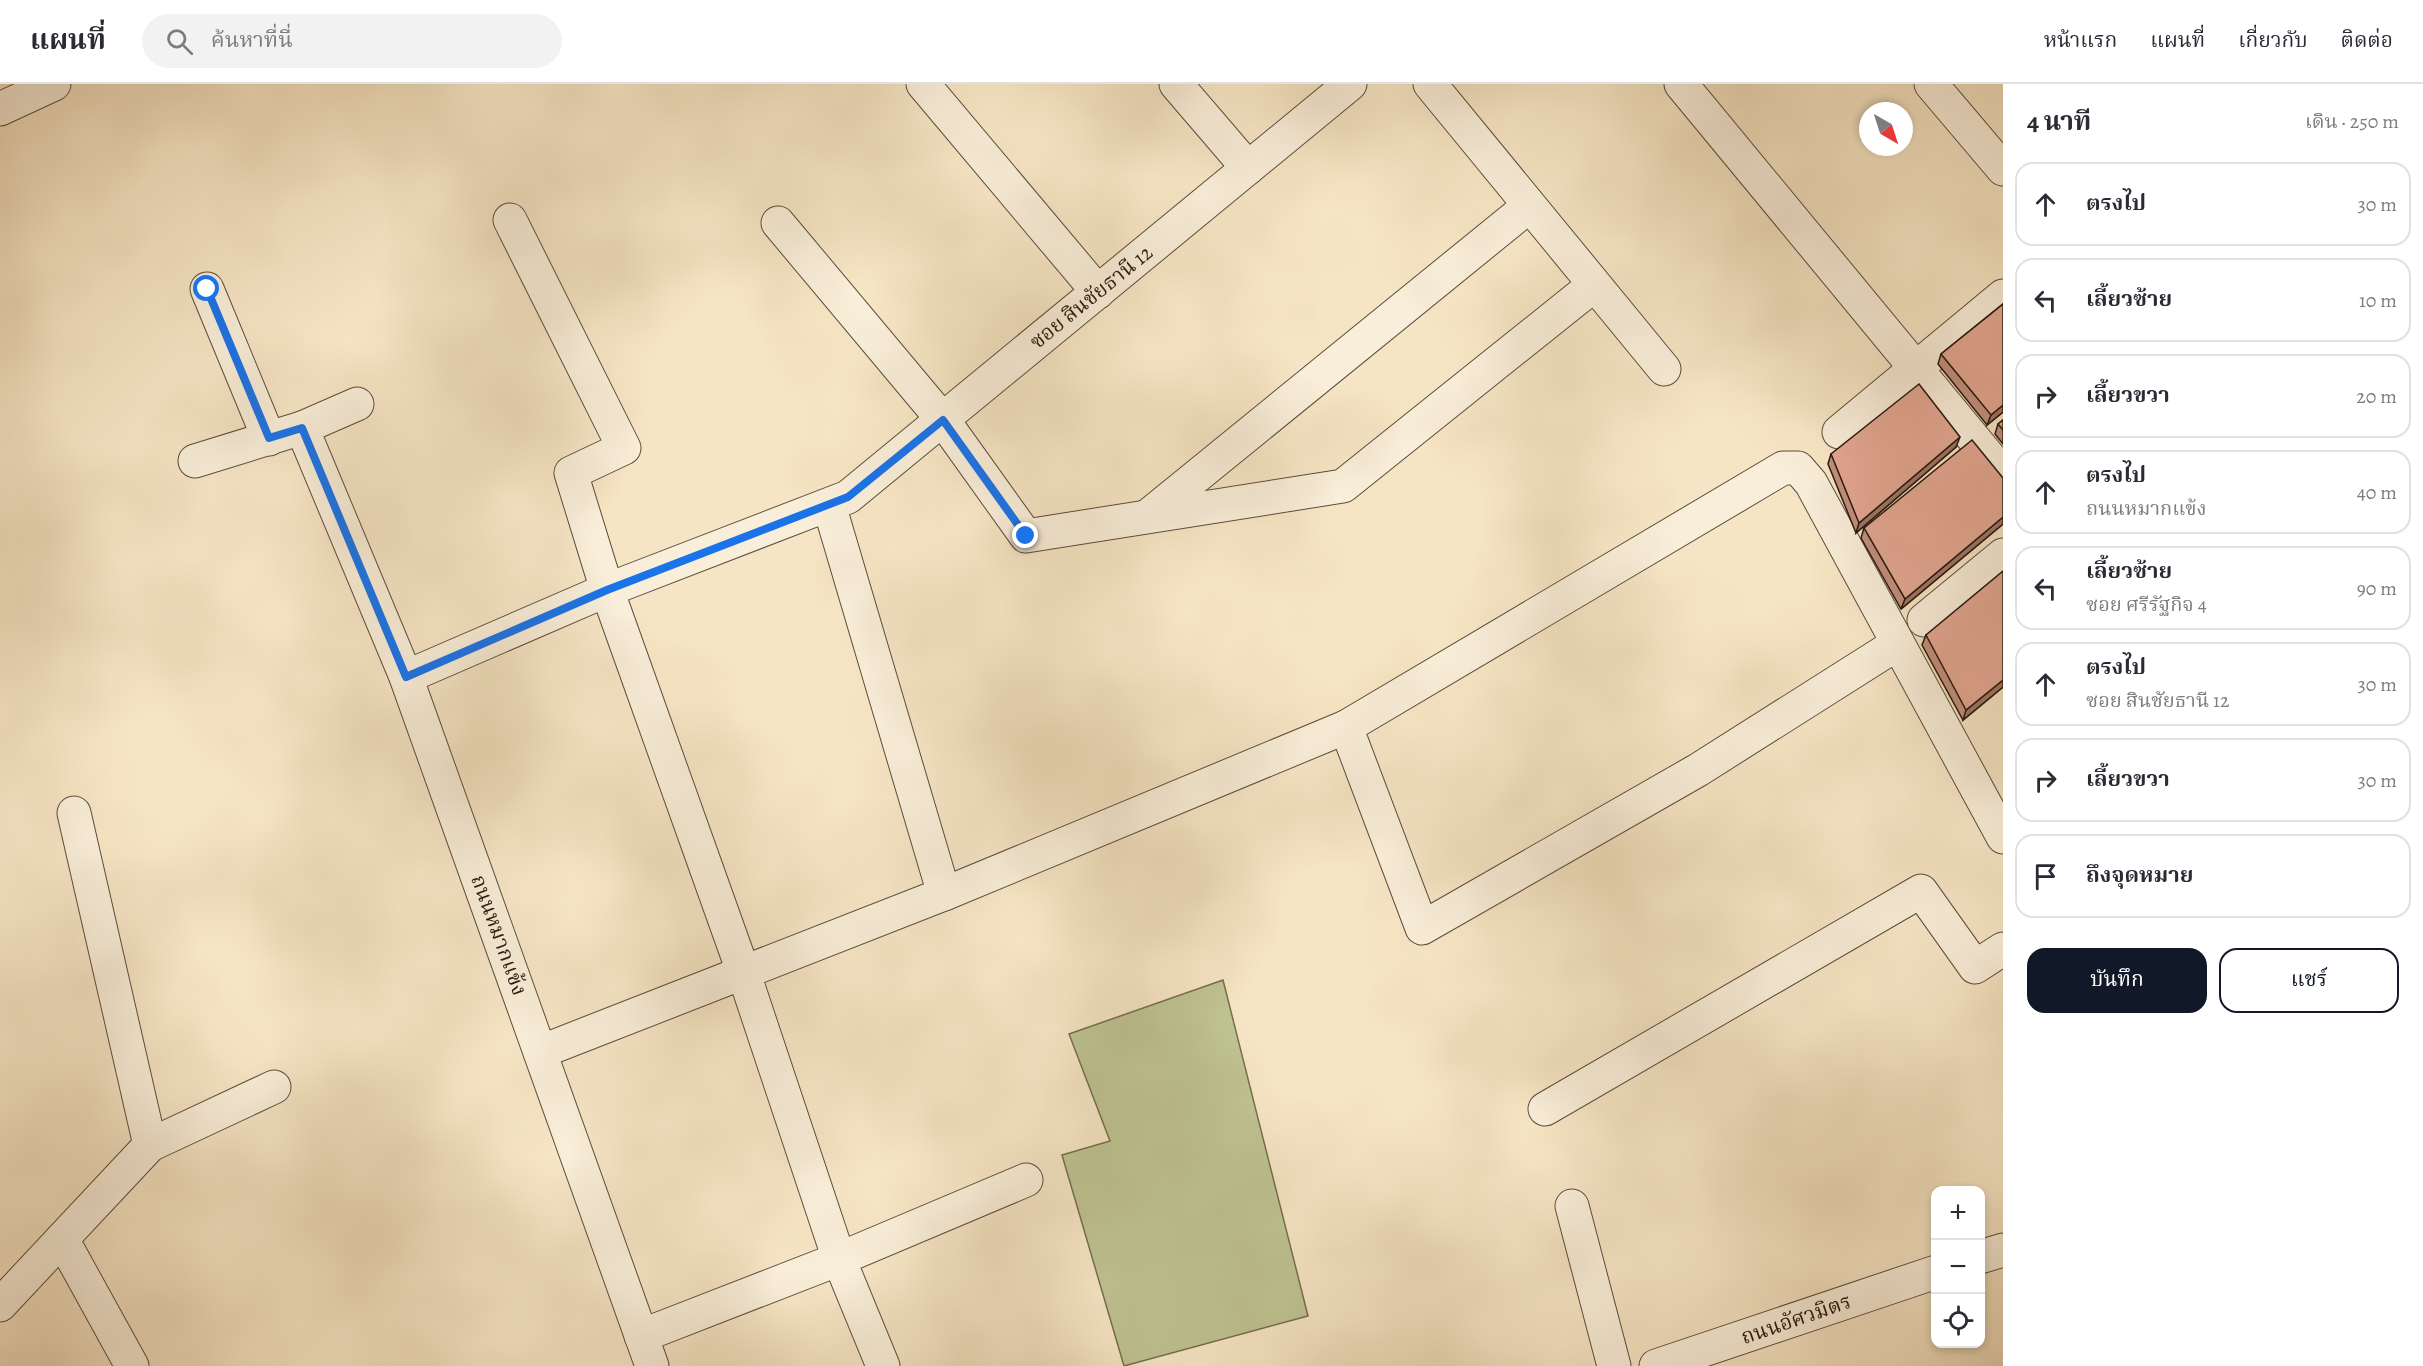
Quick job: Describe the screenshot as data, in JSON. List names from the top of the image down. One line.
{"streets":{"street":["ซอย สินชัยธานี 12","ถนนหมากแข้ง","ถนนอัศวมิตร"]},"crossings":[["ซอย สินชัยธานี 12","ถนนหมากแข้ง"]],"north":"bottom right","page":{"header":"แผนที่","search":"ค้นหาที่นี่","nav":["หน้าแรก","แผนที่","เกี่ยวกับ","ติดต่อ"],"heading":["4 นาที","เดิน · 250 m"],"list":[["ตรงไป","30 m"],["เลี้ยวซ้าย","10 m"],["เลี้ยวขวา","20 m"],["ตรงไป","ถนนหมากแข้ง","40 m"],["เลี้ยวซ้าย","ซอย ศรีรัฐกิจ 4","90 m"],["ตรงไป","ซอย สินชัยธานี 12","30 m"],["เลี้ยวขวา","30 m"],"ถึงจุดหมาย"],"buttons":["บันทึก","แชร์"],"map_buttons":["+","−"]}}
